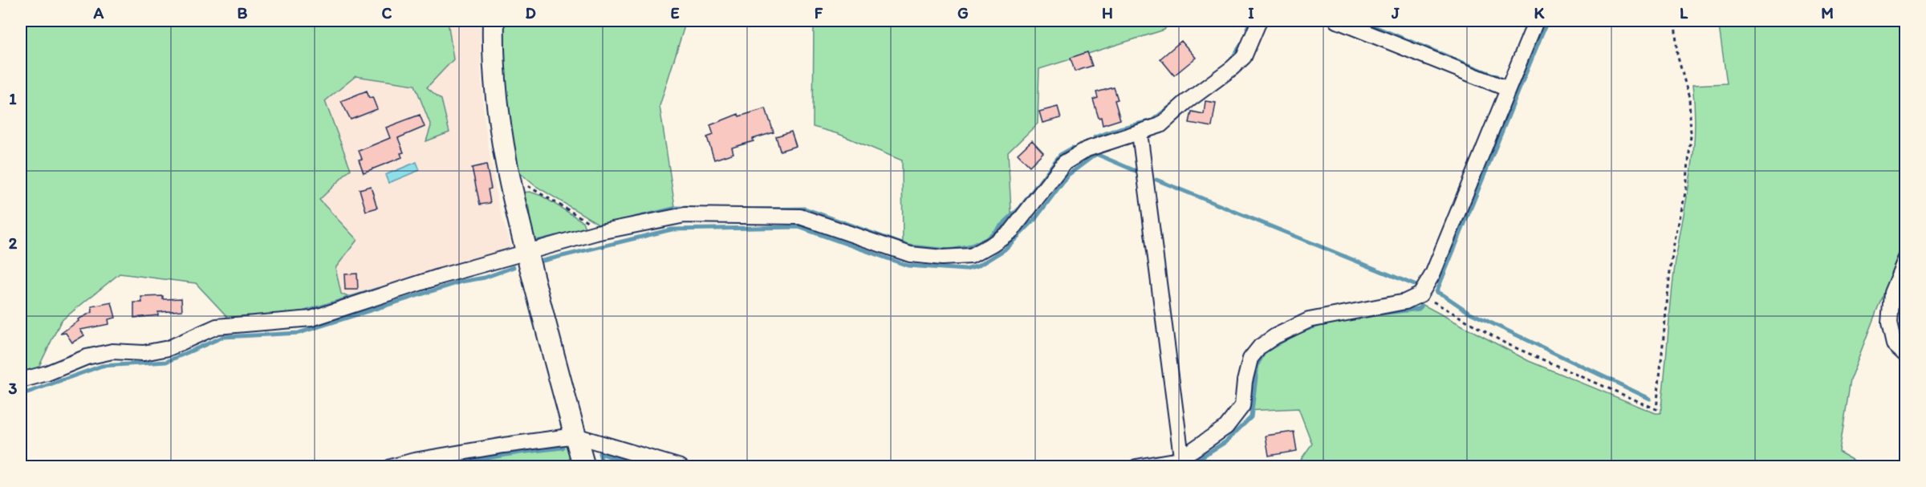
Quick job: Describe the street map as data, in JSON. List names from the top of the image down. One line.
{"grid":{"columns":["A","B","C","D","E","F","G","H","I","J","K","L","M"],"rows":["1","2","3"]}}
